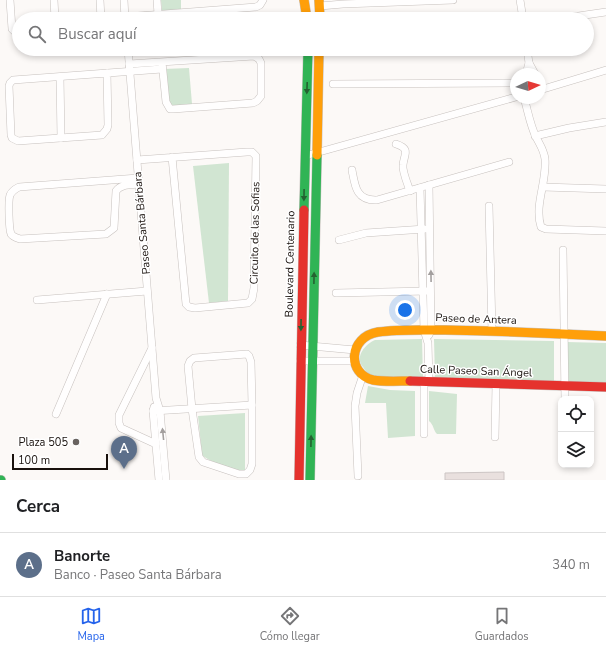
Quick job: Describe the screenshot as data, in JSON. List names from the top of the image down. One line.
{"streets":{"main road":["Boulevard Centenario","Paseo de Antera","Calle Paseo San Ángel"],"street":["Paseo Santa Bárbara","Circuito de las Sofias"]},"crossings":[["Paseo Santa Bárbara","Circuito de las Sofias"]],"places":["Plaza 505"],"scale_bar":"100 m","north":"right","page":{"search":"Buscar aquí","pins":"A","scale":"100 m","heading":"Cerca","list":[{"mark":"A","name":"Banorte","note":"Banco · Paseo Santa Bárbara","value":"340 m"}],"nav":["Mapa","Cómo llegar","Guardados"]}}
